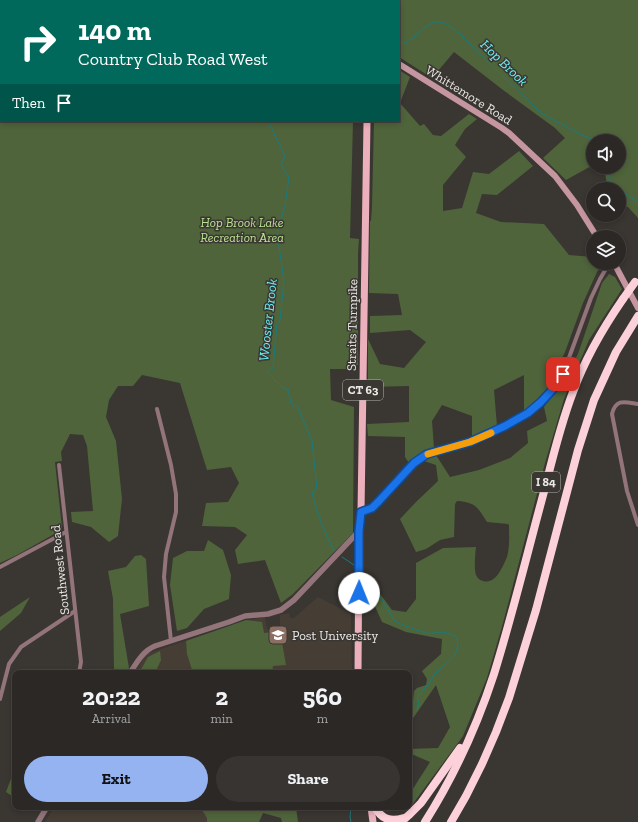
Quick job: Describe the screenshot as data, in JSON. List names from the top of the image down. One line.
{"streets":{"highway":["I 84"],"main road":["Whittemore Road","Straits Turnpike","CT 63"],"street":["Southwest Road"]},"water":["Hop Brook","Wooster Brook"],"parks":["Hop Brook Lake Recreation Area"],"places":{"school or university":["Post University"]},"page":{"turn":["140 m","Country Club Road West"],"then":"Then","eta":["20:22","Arrival","2","min","560","m"],"buttons":["Exit","Share"]}}
